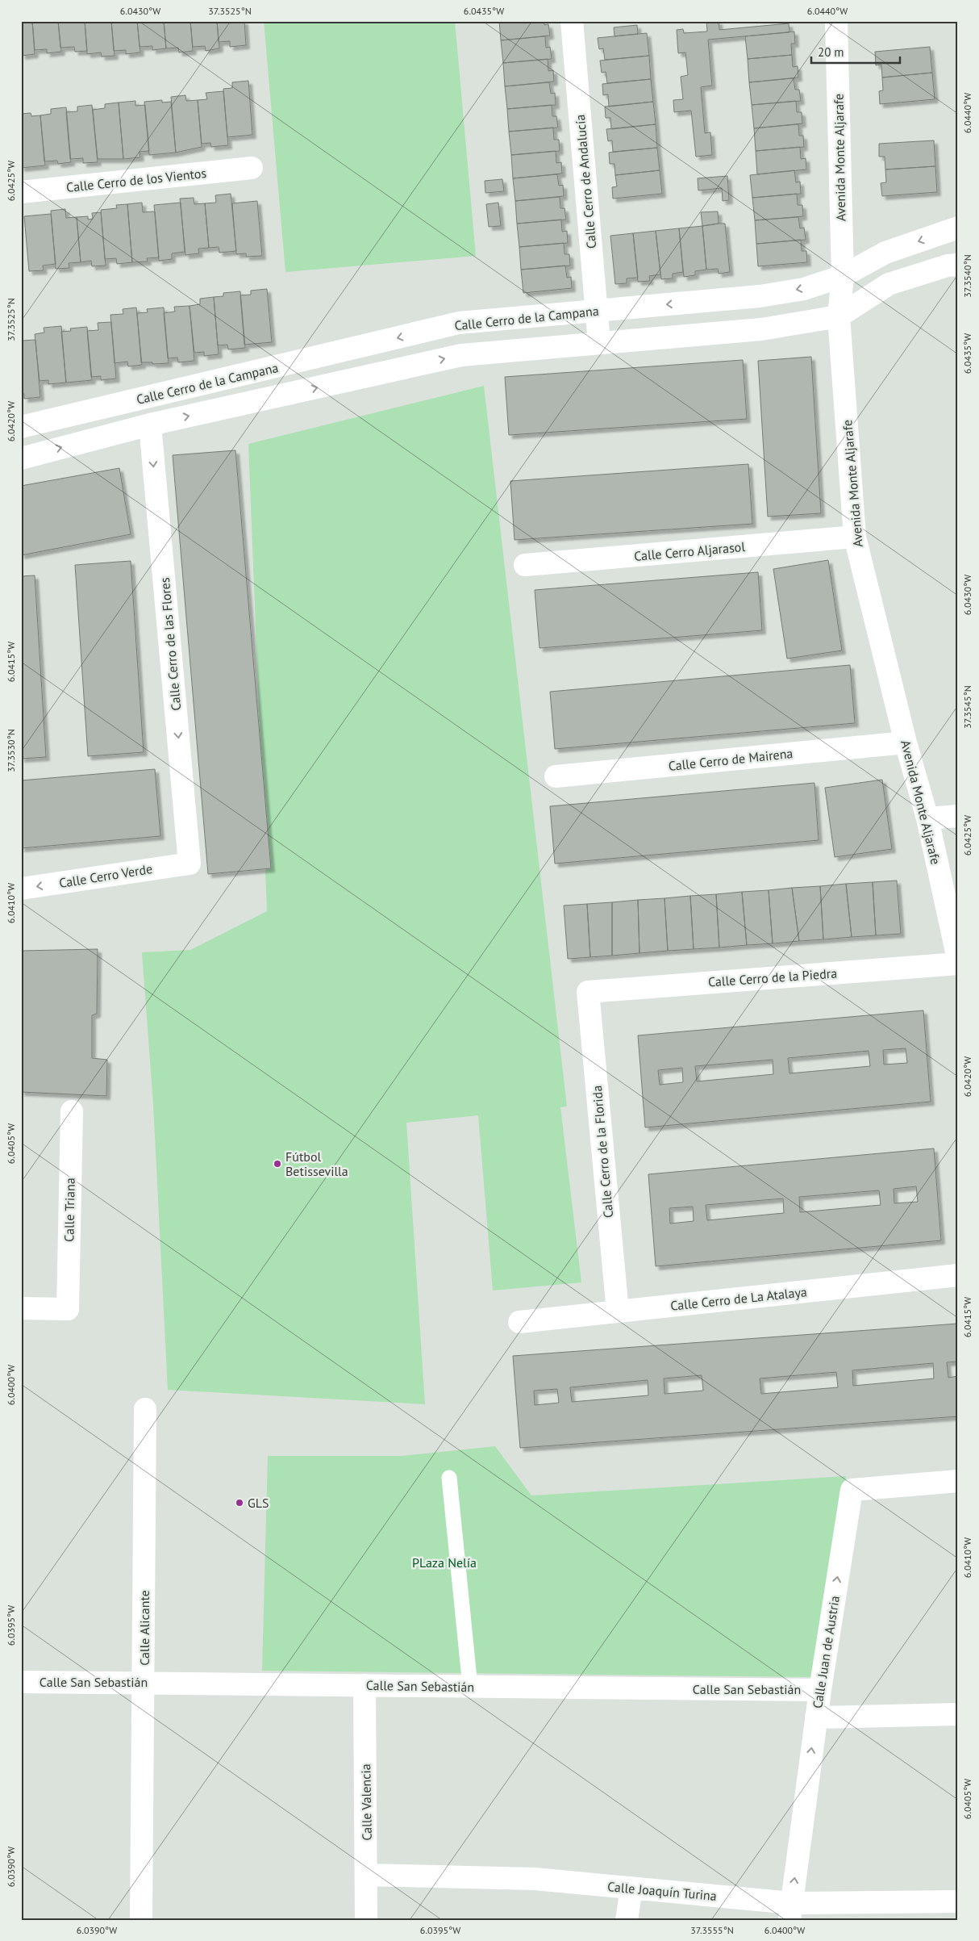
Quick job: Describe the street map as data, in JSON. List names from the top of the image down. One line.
{"streets":{"street":["Avenida Monte Aljarafe","Calle Cerro de los Vientos","Calle Cerro de Andalucía","Calle Cerro de la Campana","Calle Cerro Aljarasol","Calle Cerro de las Flores","Calle Cerro de Mairena","Calle Cerro Verde","Calle Cerro de la Piedra","Calle Cerro de la Florida","Calle Triana","Calle Cerro de La Atalaya","Calle Alicante","Calle Juan de Austria","Calle San Sebastián","Calle Valencia","Calle Joaquín Turina"]},"crossings":[["Avenida Monte Aljarafe","Calle Cerro de la Campana"],["Avenida Monte Aljarafe","Calle Cerro Aljarasol"],["Avenida Monte Aljarafe","Calle Cerro de Mairena"],["Calle Cerro de Andalucía","Calle Cerro de la Campana"],["Calle Cerro de la Campana","Calle Cerro de las Flores"],["Calle Cerro de las Flores","Calle Cerro Verde"],["Calle Cerro de la Piedra","Calle Cerro de la Florida"],["Calle Cerro de la Florida","Calle Cerro de La Atalaya"],["Calle Alicante","Calle San Sebastián"],["Calle Juan de Austria","Calle San Sebastián"],["Calle Juan de Austria","Calle Joaquín Turina"],["Calle San Sebastián","Calle Valencia"],["Calle Valencia","Calle Joaquín Turina"]],"one_way":["Calle Cerro de las Flores","Calle Cerro Verde","Calle Juan de Austria"],"parks":["PLaza Nelía"],"places":["Fútbol Betissevilla","GLS"],"scale_bar":"20 m","coordinates":["6.0430°W","37.3525°N","6.0435°W","6.0440°W","6.0425°W","37.3540°N","6.0420°W","6.0415°W","37.3545°N","37.3530°N","6.0410°W","6.0405°W","6.0400°W","6.0395°W","6.0390°W","37.3555°N"]}
